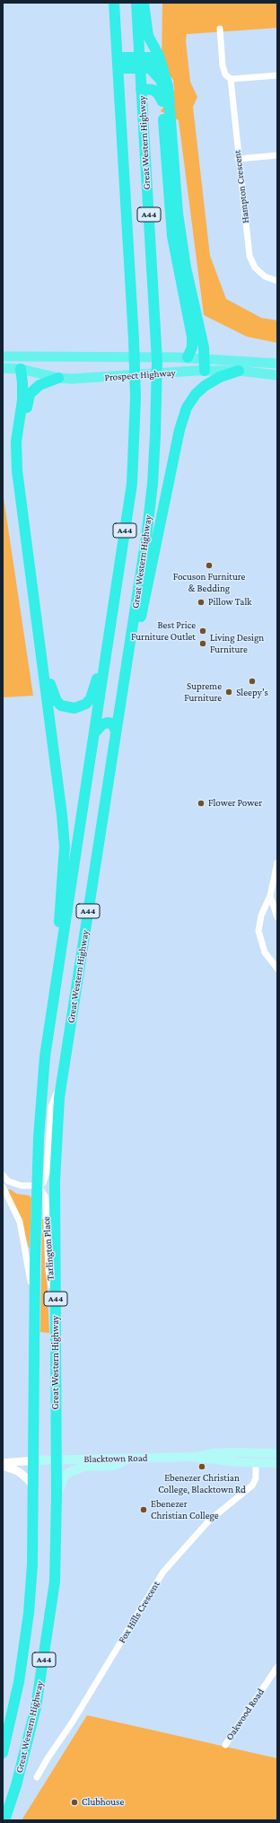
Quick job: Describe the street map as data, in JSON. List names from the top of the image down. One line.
{"streets":{"highway":["Great Western Highway","A44"],"main road":["Prospect Highway","Blacktown Road"],"street":["Hampton Crescent","Tarlington Place","Fox Hills Crescent","Oakwood Road"]},"crossings":[["Great Western Highway","Tarlington Place"],["Great Western Highway","Blacktown Road"],["Blacktown Road","Fox Hills Crescent"]],"places":["Focuson Furniture & Bedding","Pillow Talk","Best Price Furniture Outlet","Living Design Furniture","Sleepy’s","Supreme Furniture","Flower Power","Ebenezer Christian College, Blacktown Rd","Ebenezer Christian College","Clubhouse"]}
